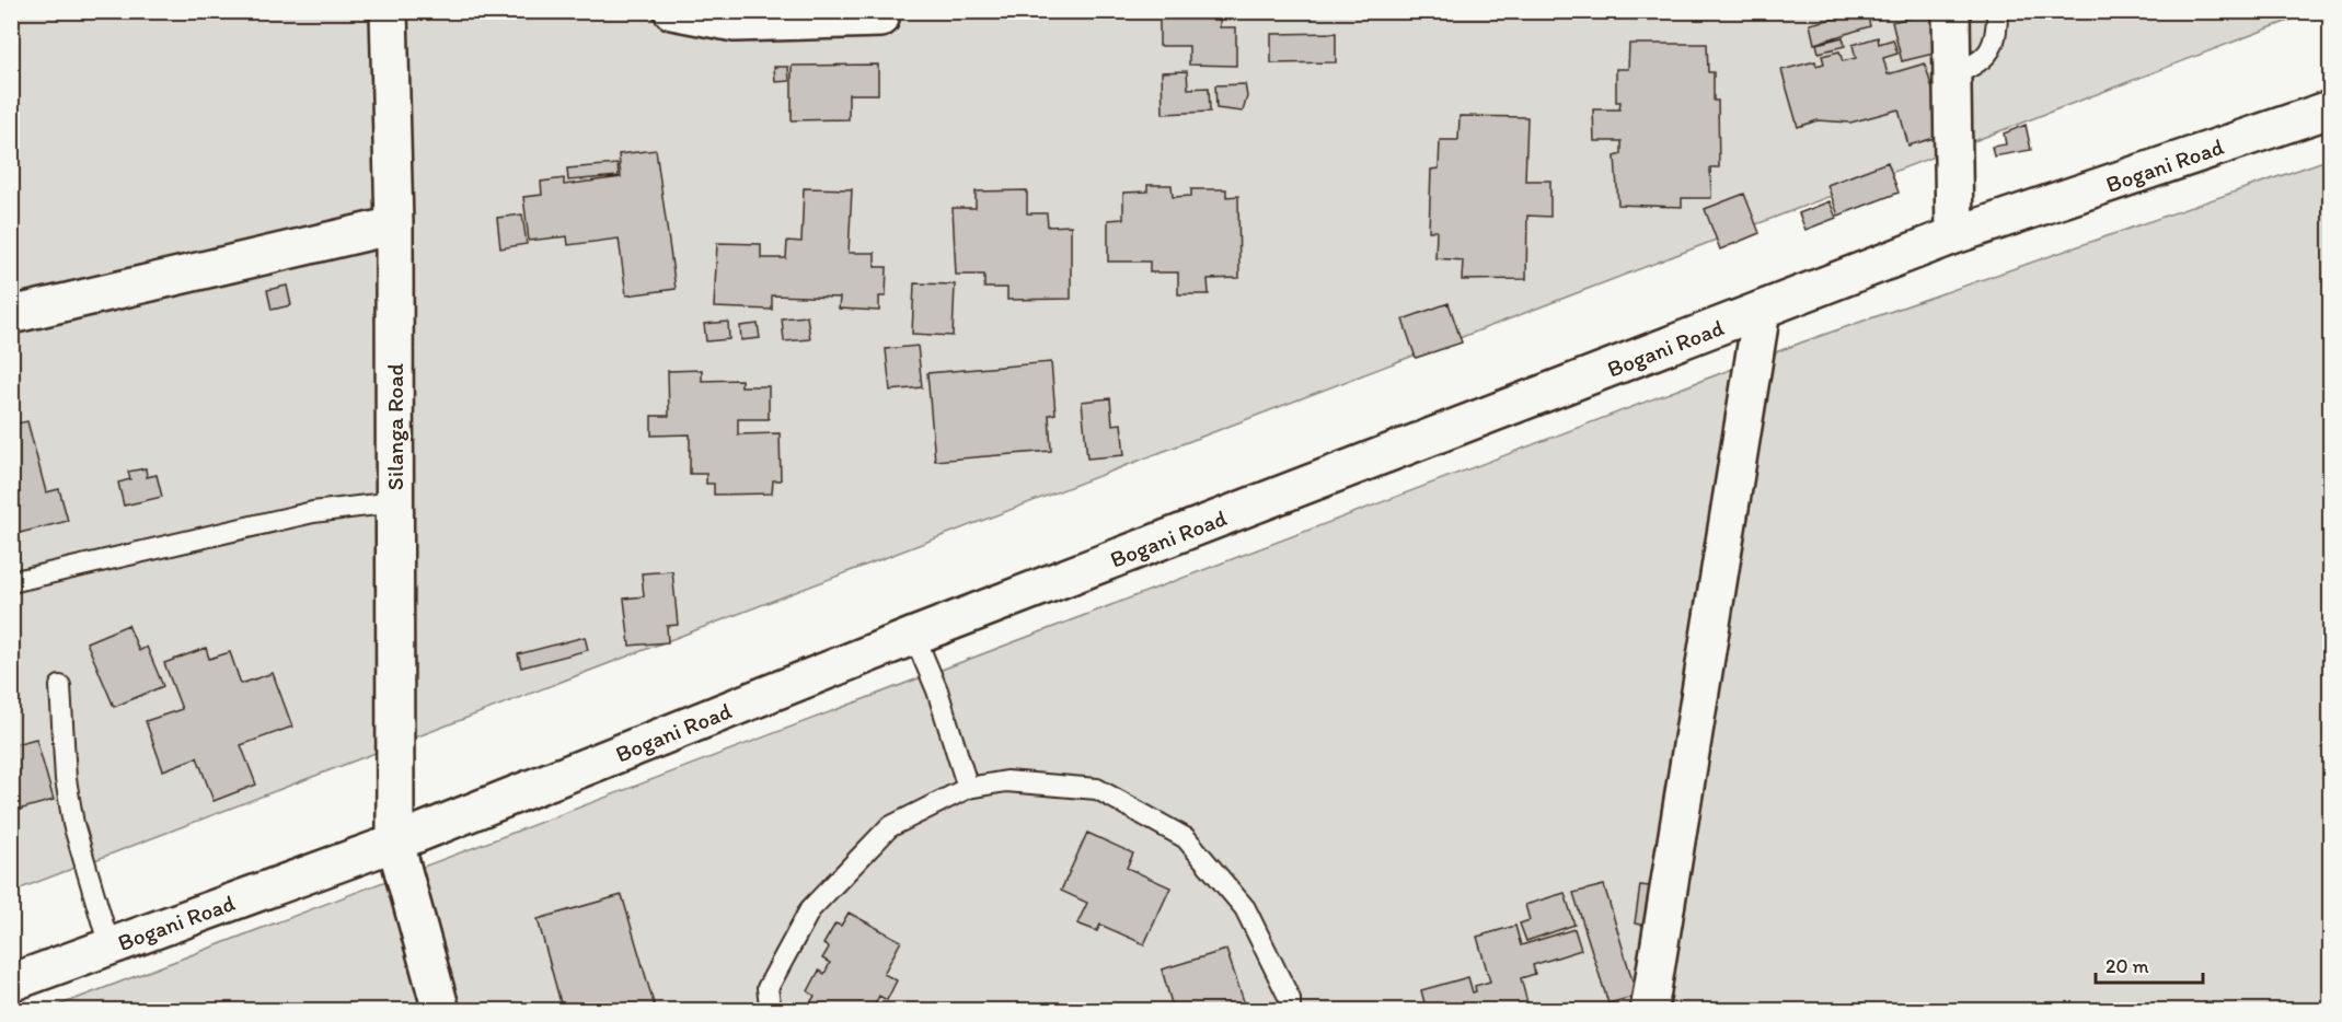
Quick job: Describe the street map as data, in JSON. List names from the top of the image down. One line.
{"streets":{"street":["Bogani Road","Silanga Road"]},"crossings":[["Bogani Road","Silanga Road"]],"scale_bar":"20 m"}
